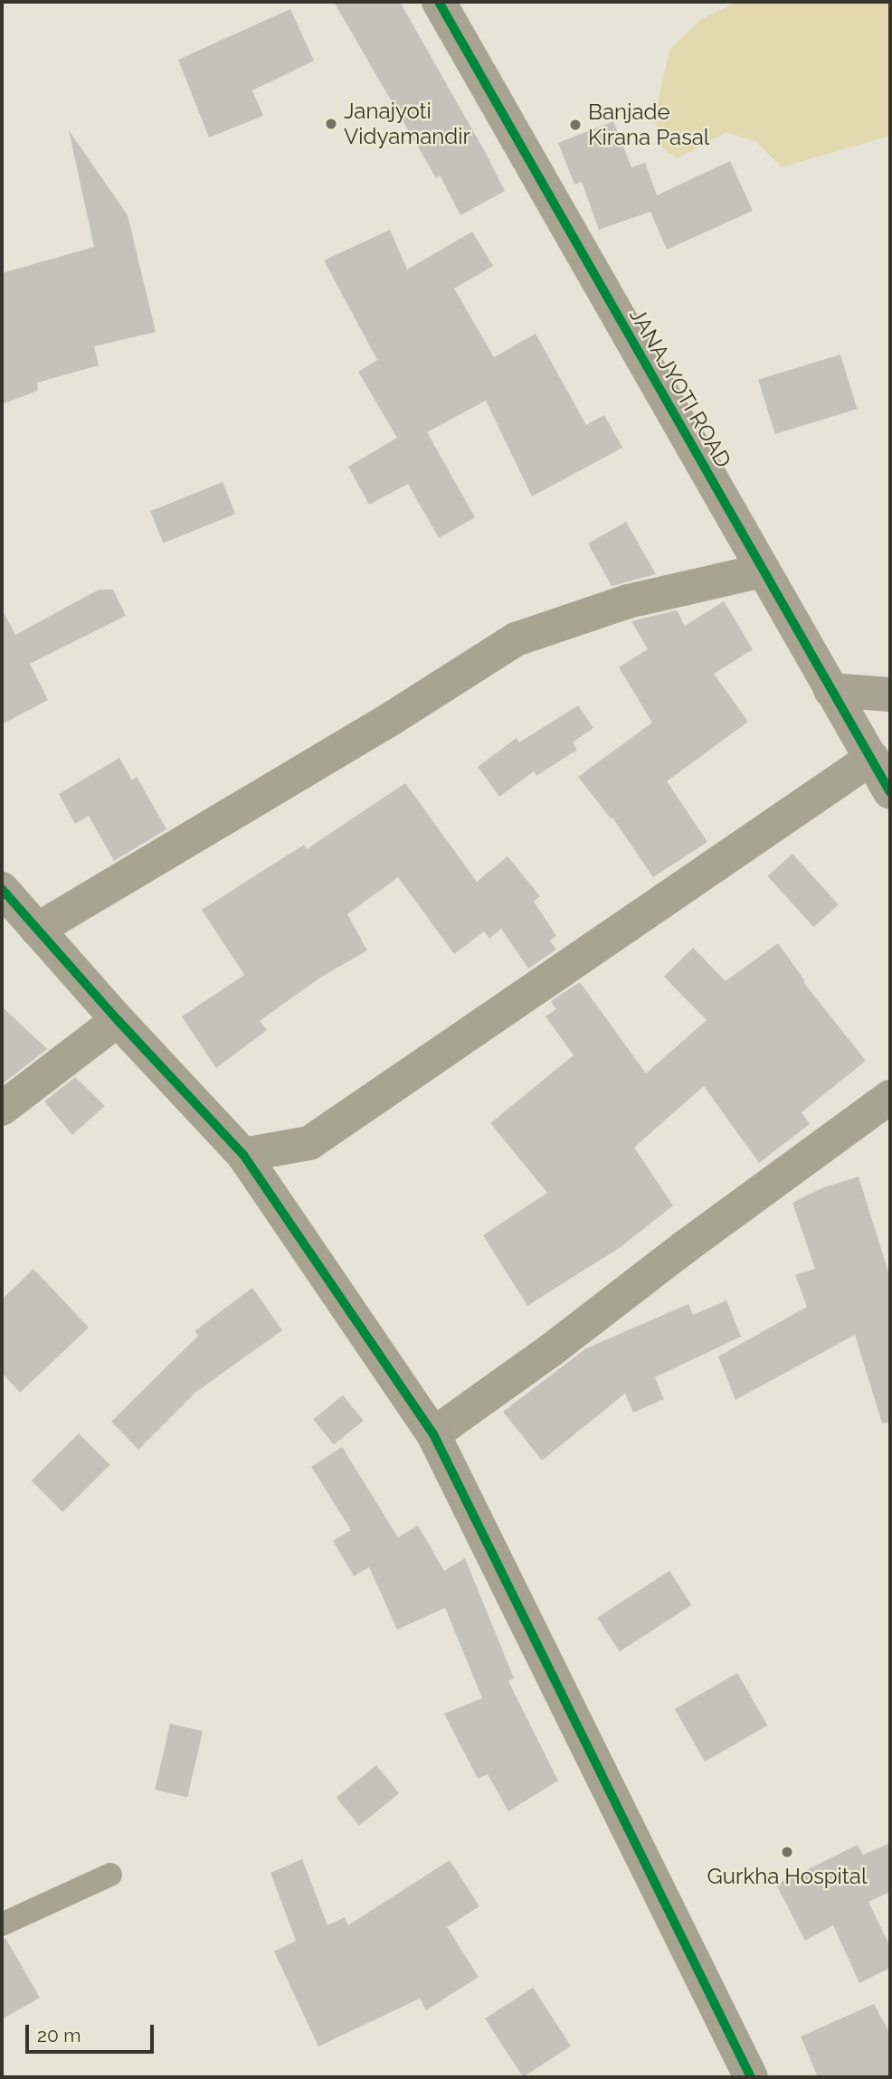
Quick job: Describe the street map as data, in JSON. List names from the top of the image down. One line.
{"streets":{"street":["JANAJYOTI ROAD"]},"places":["Janajyoti Vidyamandir","Banjade Kirana Pasal","Gurkha Hospital"],"scale_bar":"20 m"}
